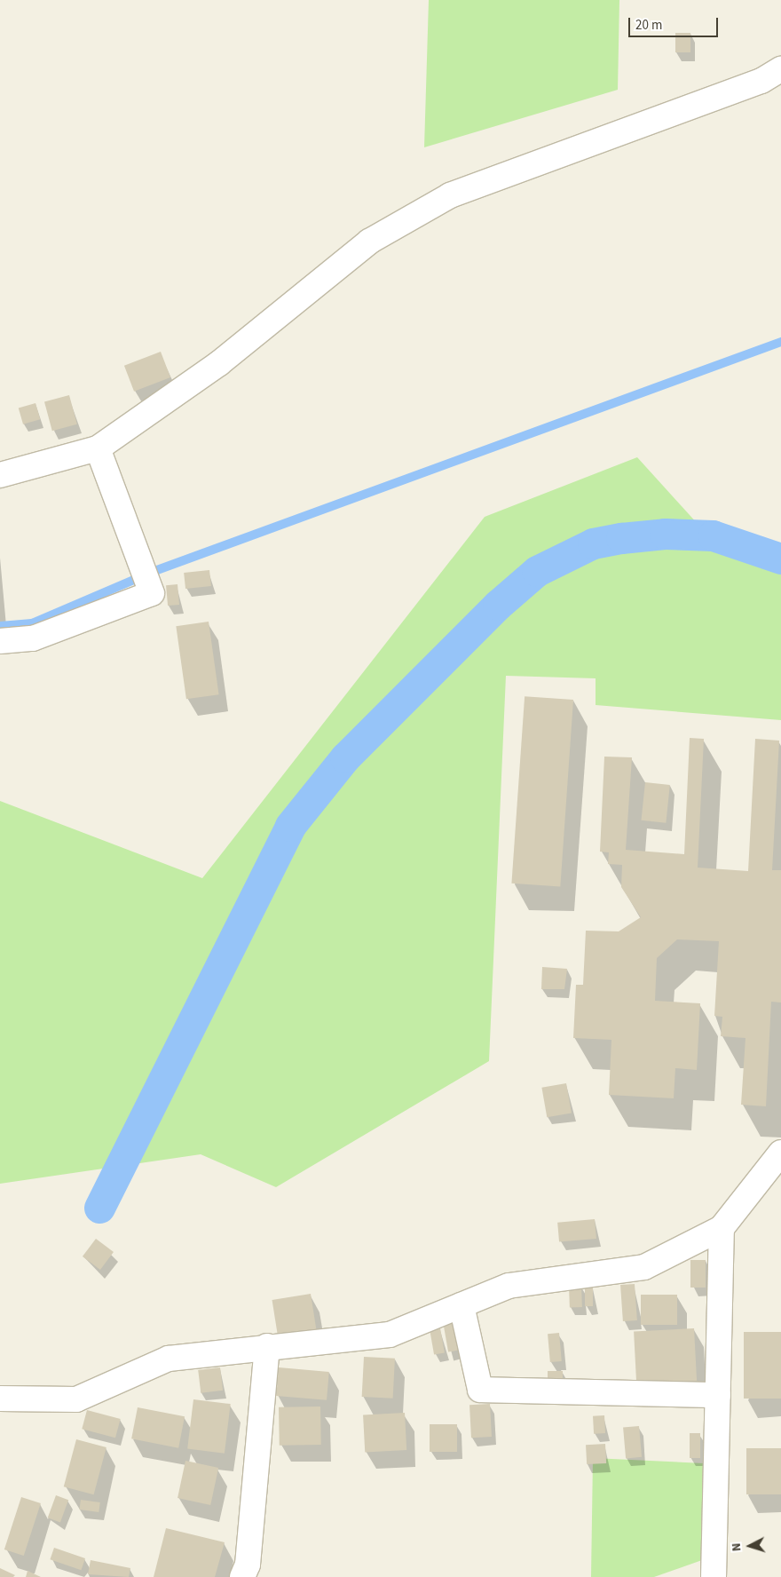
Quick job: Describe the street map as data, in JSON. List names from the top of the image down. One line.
{"scale_bar":"20 m","north":"left"}
